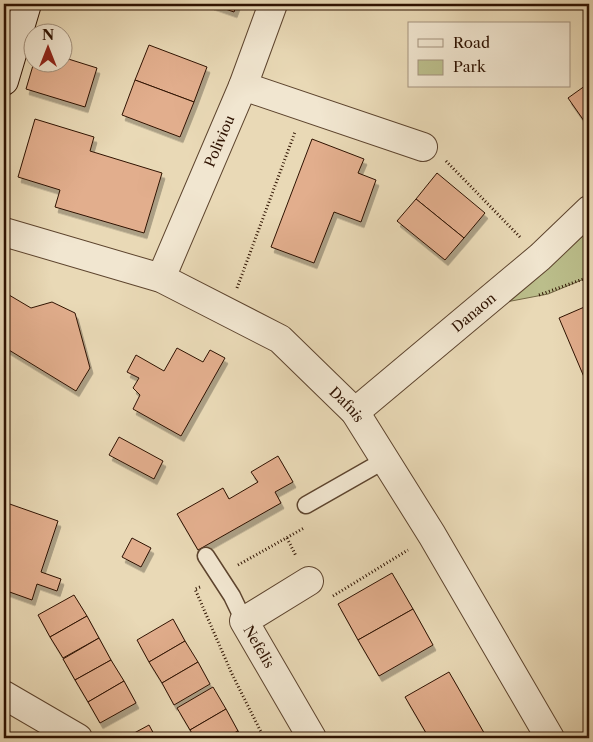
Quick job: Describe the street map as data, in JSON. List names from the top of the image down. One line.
{"streets":{"street":["Poliviou","Danaon","Dafnis","Nefelis"]},"crossings":[["Poliviou","Dafnis"],["Danaon","Dafnis"]],"legend":["Road","Park"],"north":"top"}
